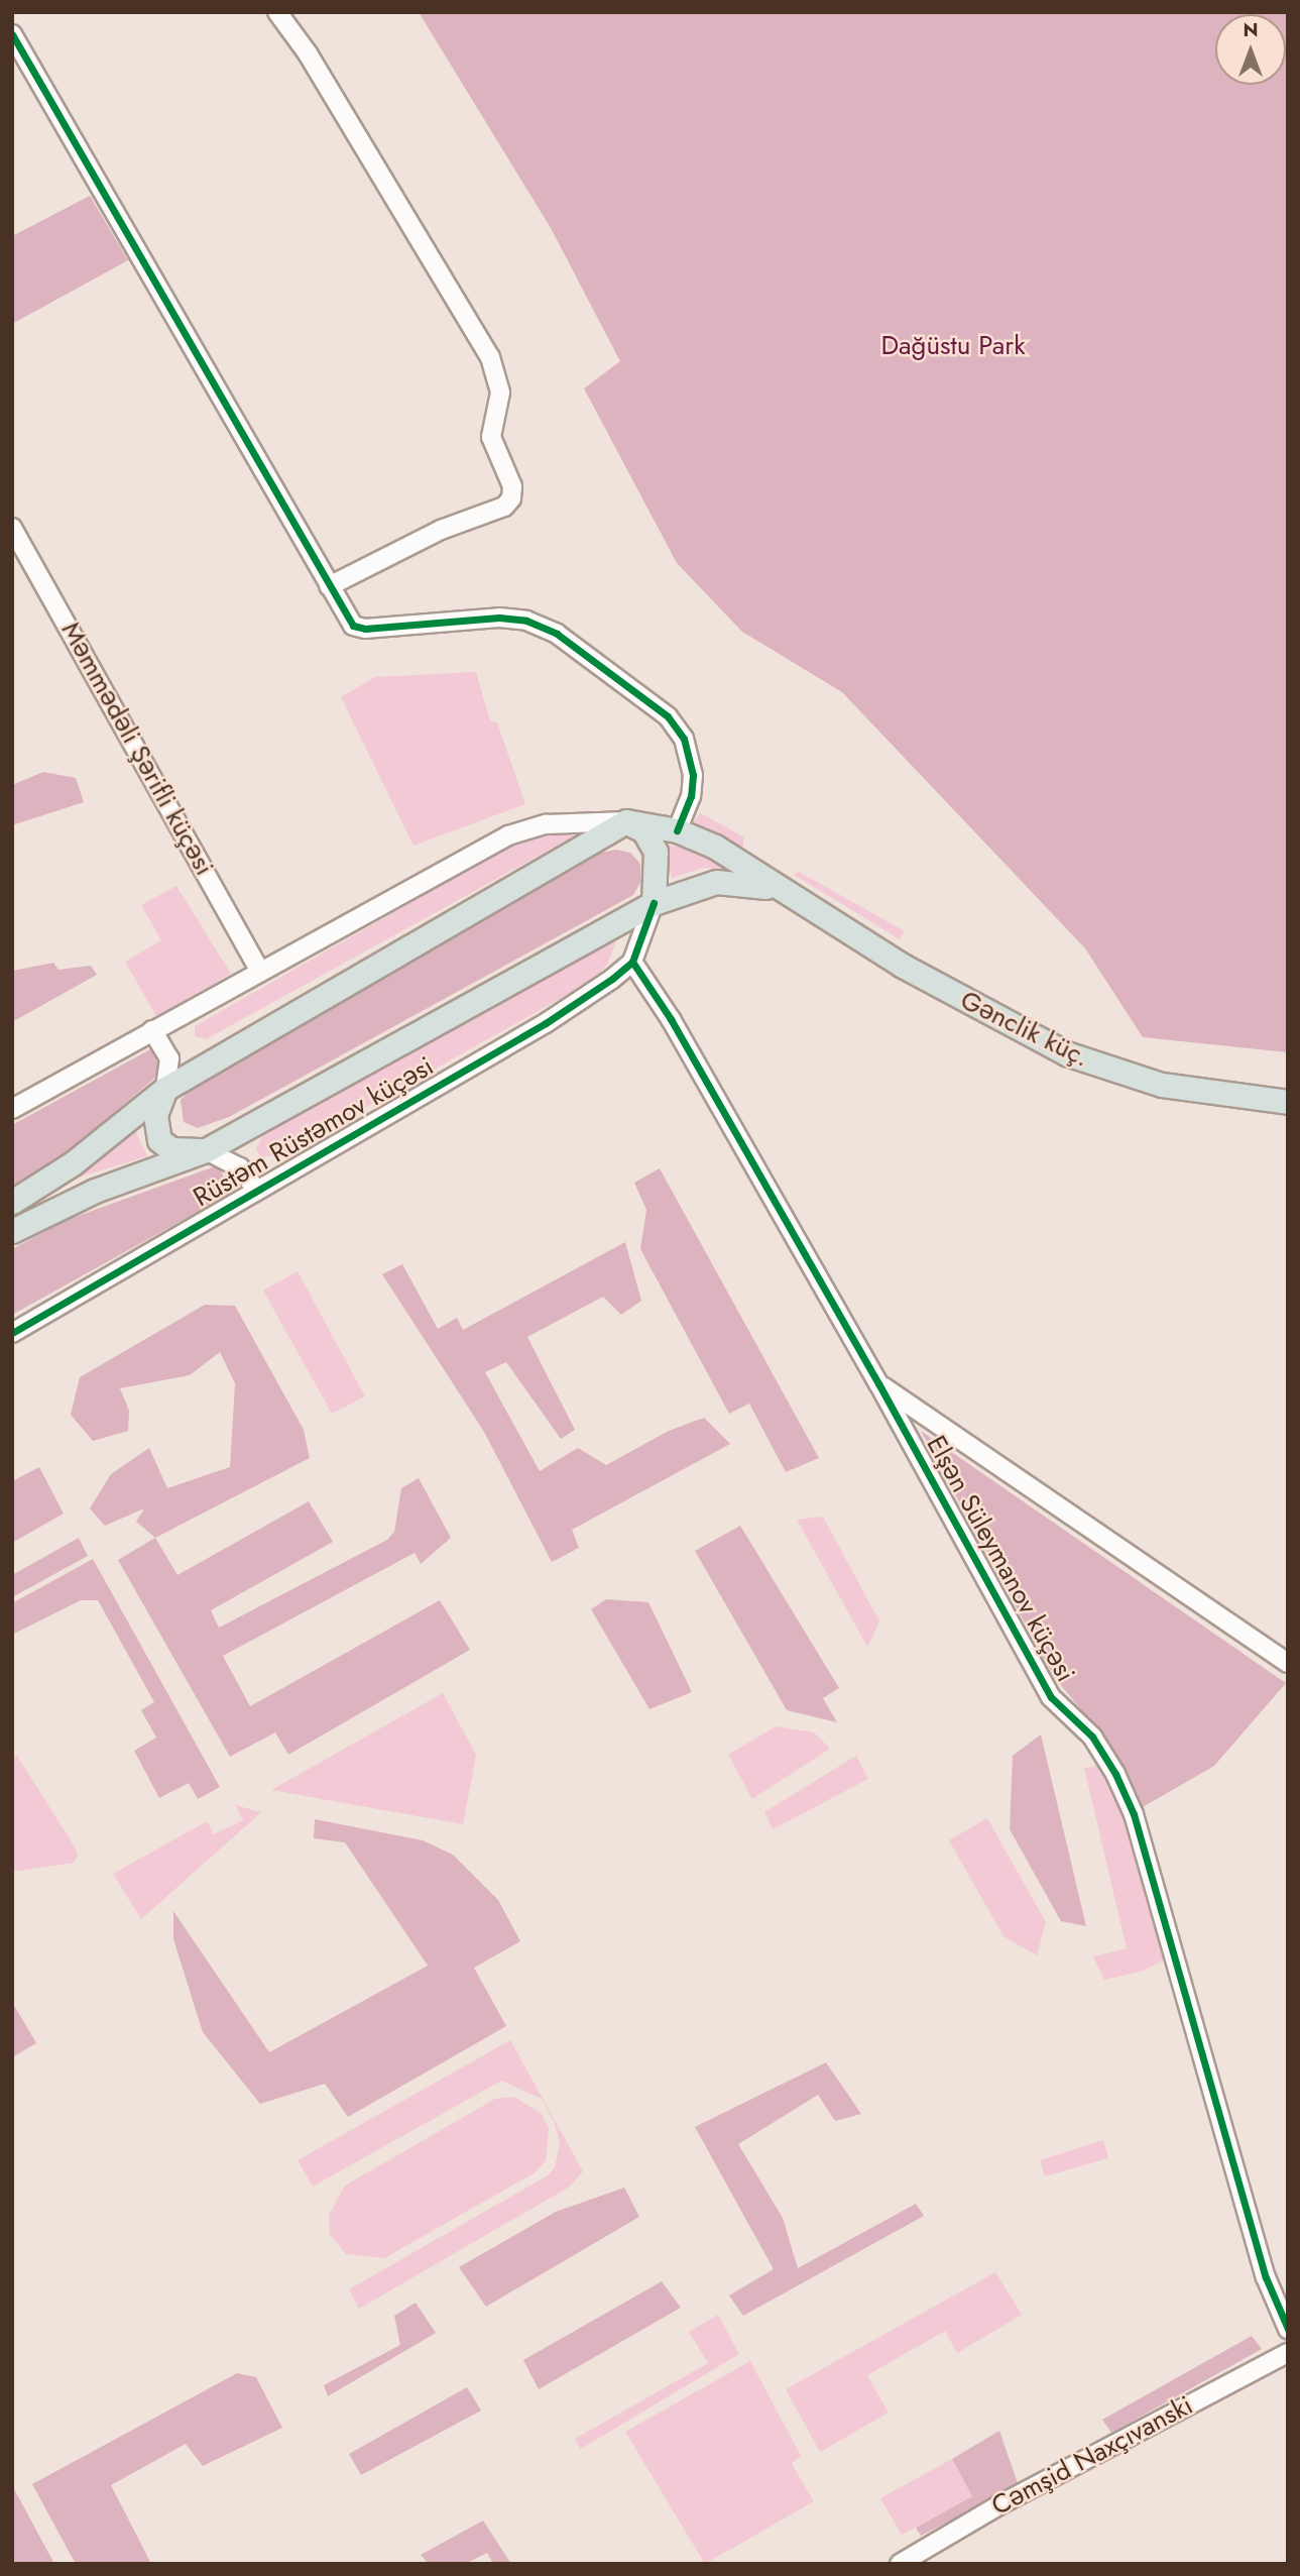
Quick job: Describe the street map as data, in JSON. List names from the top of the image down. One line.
{"streets":{"main road":["Gənclik küç.","Rüstəm Rüstəmov küçəsi"],"street":["Məmmədəli Şərifli küçəsi","Elşən Süleymanov küçəsi","Cəmşid Naxçıvanski"]},"crossings":[["Gənclik küç.","Rüstəm Rüstəmov küçəsi"],["Rüstəm Rüstəmov küçəsi","Elşən Süleymanov küçəsi"]],"parks":["Dağüstu Park"],"north":"top"}
